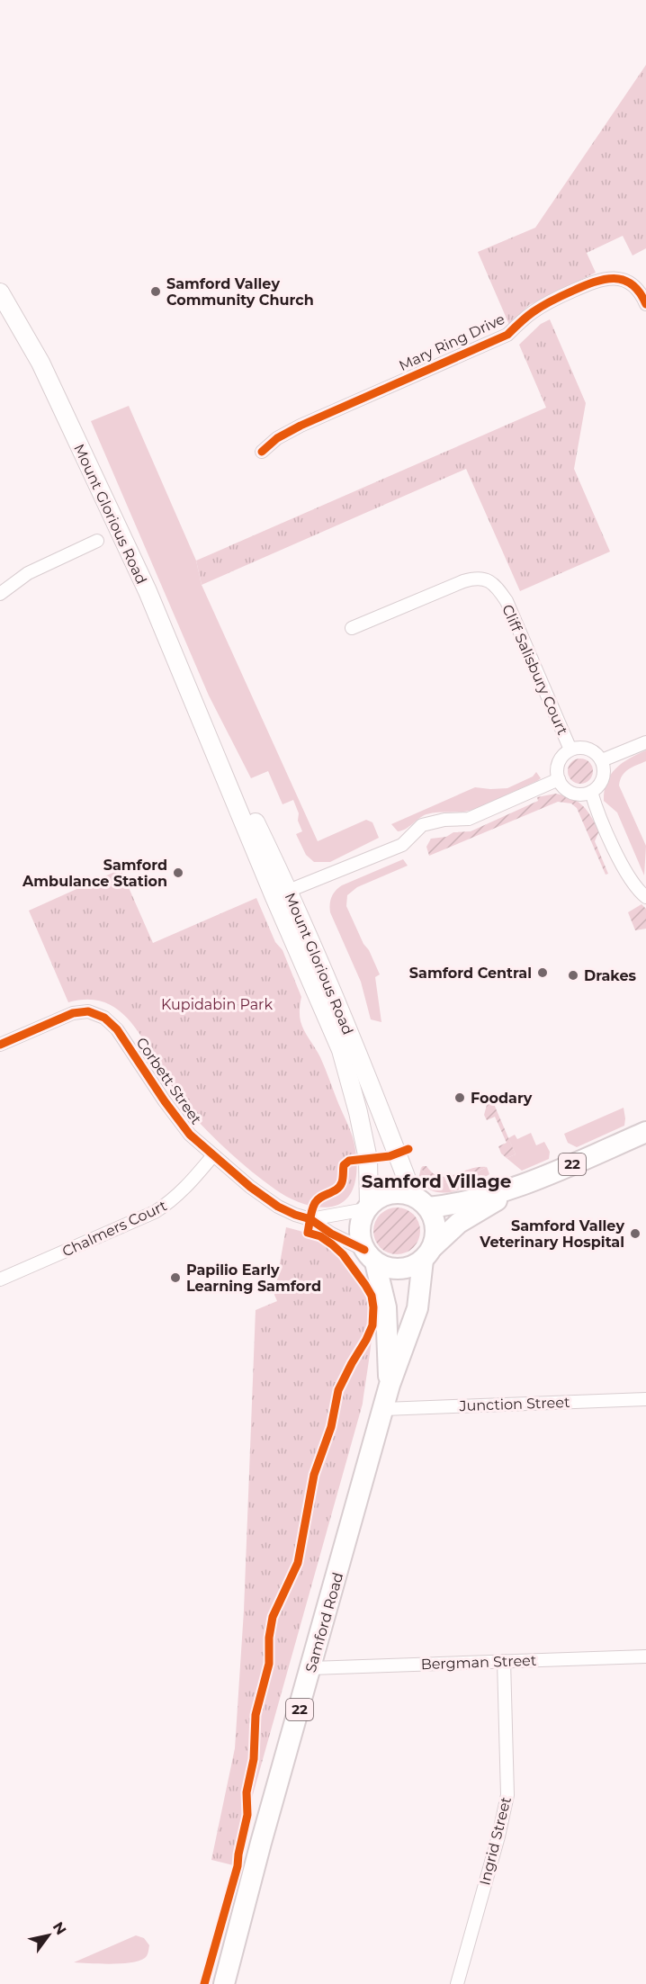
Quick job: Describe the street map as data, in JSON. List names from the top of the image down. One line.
{"streets":{"main road":["Mount Glorious Road","22","Samford Road"],"street":["Mary Ring Drive","Cliff Salisbury Court","Corbett Street","Chalmers Court","Junction Street","Bergman Street","Ingrid Street"]},"crossings":[["Mount Glorious Road","Corbett Street"],["Mount Glorious Road","22"],["Mount Glorious Road","Samford Road"],["Corbett Street","22"],["Corbett Street","Chalmers Court"],["Corbett Street","Samford Road"],["22","Samford Road"],["Junction Street","Samford Road"],["Samford Road","Bergman Street"],["Bergman Street","Ingrid Street"]],"districts":["Samford Village"],"parks":["Kupidabin Park"],"places":["Samford Valley Community Church","Samford Ambulance Station","Samford Central","Drakes","Foodary","Samford Valley Veterinary Hospital","Papilio Early Learning Samford"],"north":"top right"}
